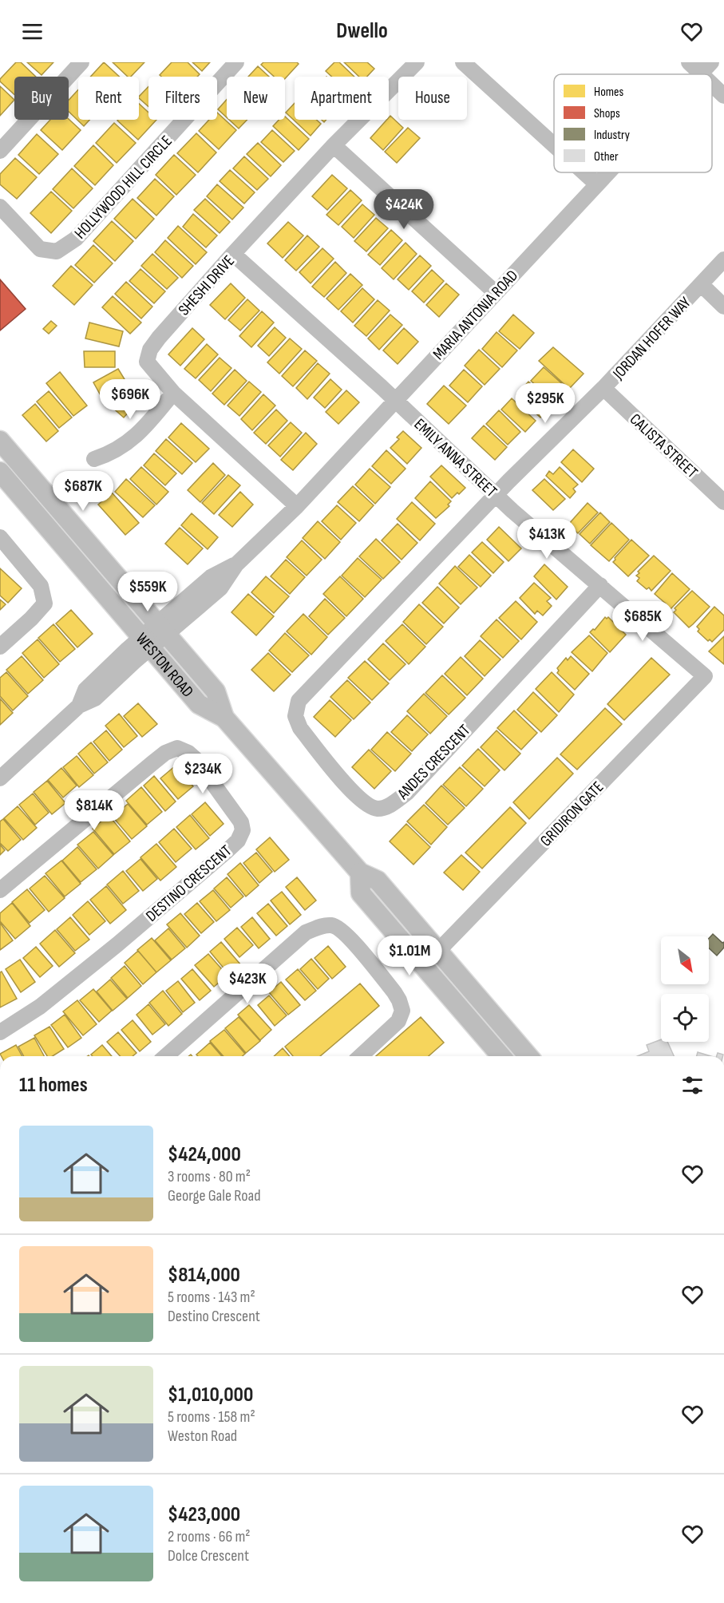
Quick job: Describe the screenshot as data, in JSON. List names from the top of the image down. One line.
{"streets":{"main road":["WESTON ROAD"],"street":["HOLLYWOOD HILL CIRCLE","SHESHI DRIVE","MARIA ANTONIA ROAD","JORDAN HOFER WAY","CALISTA STREET","EMILY ANNA STREET","ANDES CRESCENT","GRIDIRON GATE","DESTINO CRESCENT"]},"crossings":[["SHESHI DRIVE","MARIA ANTONIA ROAD"],["SHESHI DRIVE","EMILY ANNA STREET"],["MARIA ANTONIA ROAD","EMILY ANNA STREET"],["MARIA ANTONIA ROAD","WESTON ROAD"],["JORDAN HOFER WAY","CALISTA STREET"],["JORDAN HOFER WAY","EMILY ANNA STREET"],["JORDAN HOFER WAY","ANDES CRESCENT"],["EMILY ANNA STREET","ANDES CRESCENT"],["EMILY ANNA STREET","GRIDIRON GATE"],["WESTON ROAD","GRIDIRON GATE"]],"legend":["Homes","Shops","Industry","Other"],"north":"bottom right","page":{"header":"Dwello","chip":["Buy","Rent","Filters","New","Apartment","House"],"price":["$424K","$696K","$295K","$687K","$413K","$559K","$685K","$234K","$814K","$1.01M","$423K"],"heading":"11 homes","list":[{"name":"$424,000","note":"3 rooms · 80 m² · George Gale Road"},{"name":"$814,000","note":"5 rooms · 143 m² · Destino Crescent"},{"name":"$1,010,000","note":"5 rooms · 158 m² · Weston Road"},{"name":"$423,000","note":"2 rooms · 66 m² · Dolce Crescent"}]}}
